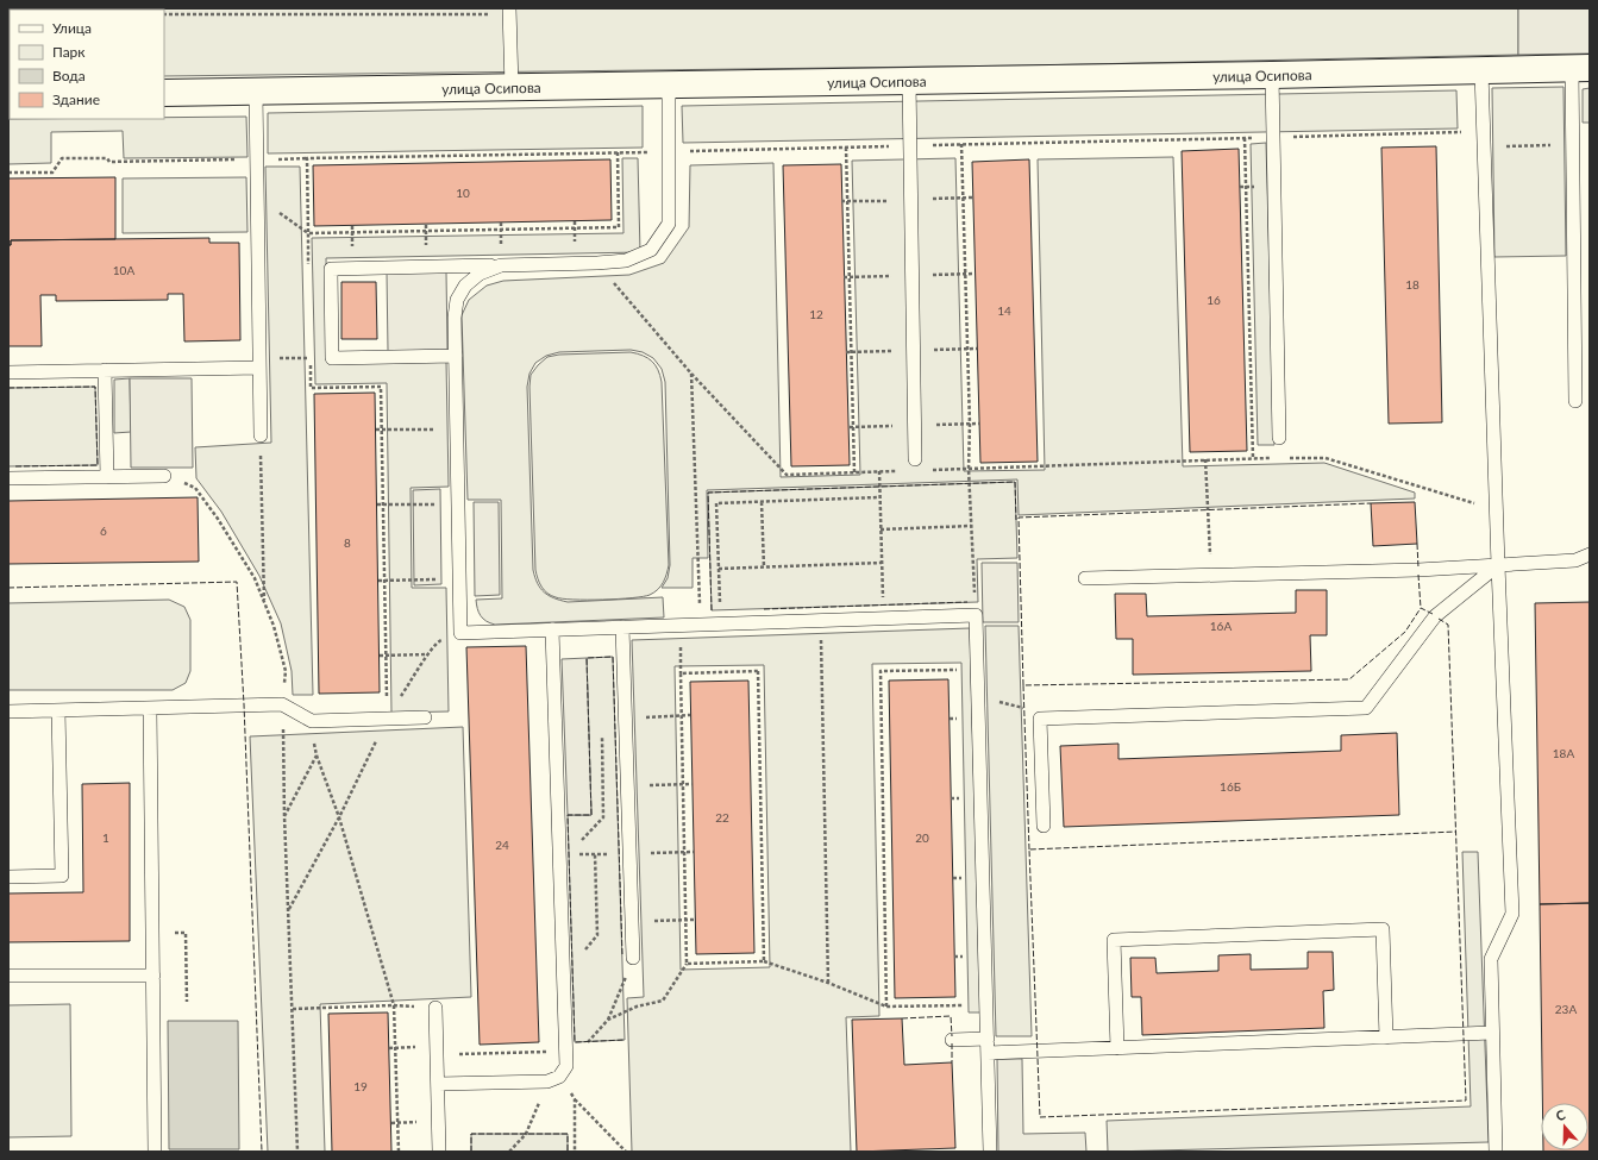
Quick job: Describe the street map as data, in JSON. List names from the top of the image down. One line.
{"streets":{"street":["улица Осипова"]},"house_numbers":["10","10А","18","16","14","12","6","8","16А","18А","16Б","22","1","20","24","23А","19"],"legend":["Улица","Парк","Вода","Здание"],"north":"top"}
